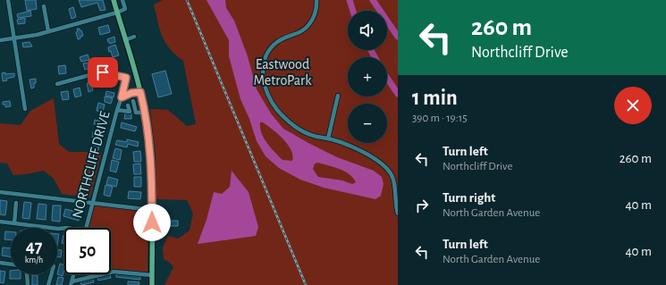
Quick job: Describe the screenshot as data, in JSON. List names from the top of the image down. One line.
{"streets":{"street":["NORTHCLIFF DRIVE"]},"parks":["Eastwood MetroPark"],"page":{"turn":["260 m","Northcliff Drive"],"map_buttons":["+","−"],"heading":["1 min","390 m · 19:15"],"list":[{"name":"Turn left","note":"Northcliff Drive","value":"260 m"},{"name":"Turn right","note":"North Garden Avenue","value":"40 m"},{"name":"Turn left","note":"North Garden Avenue","value":"40 m"}],"speed":"47 km/h","limit":"50"}}
